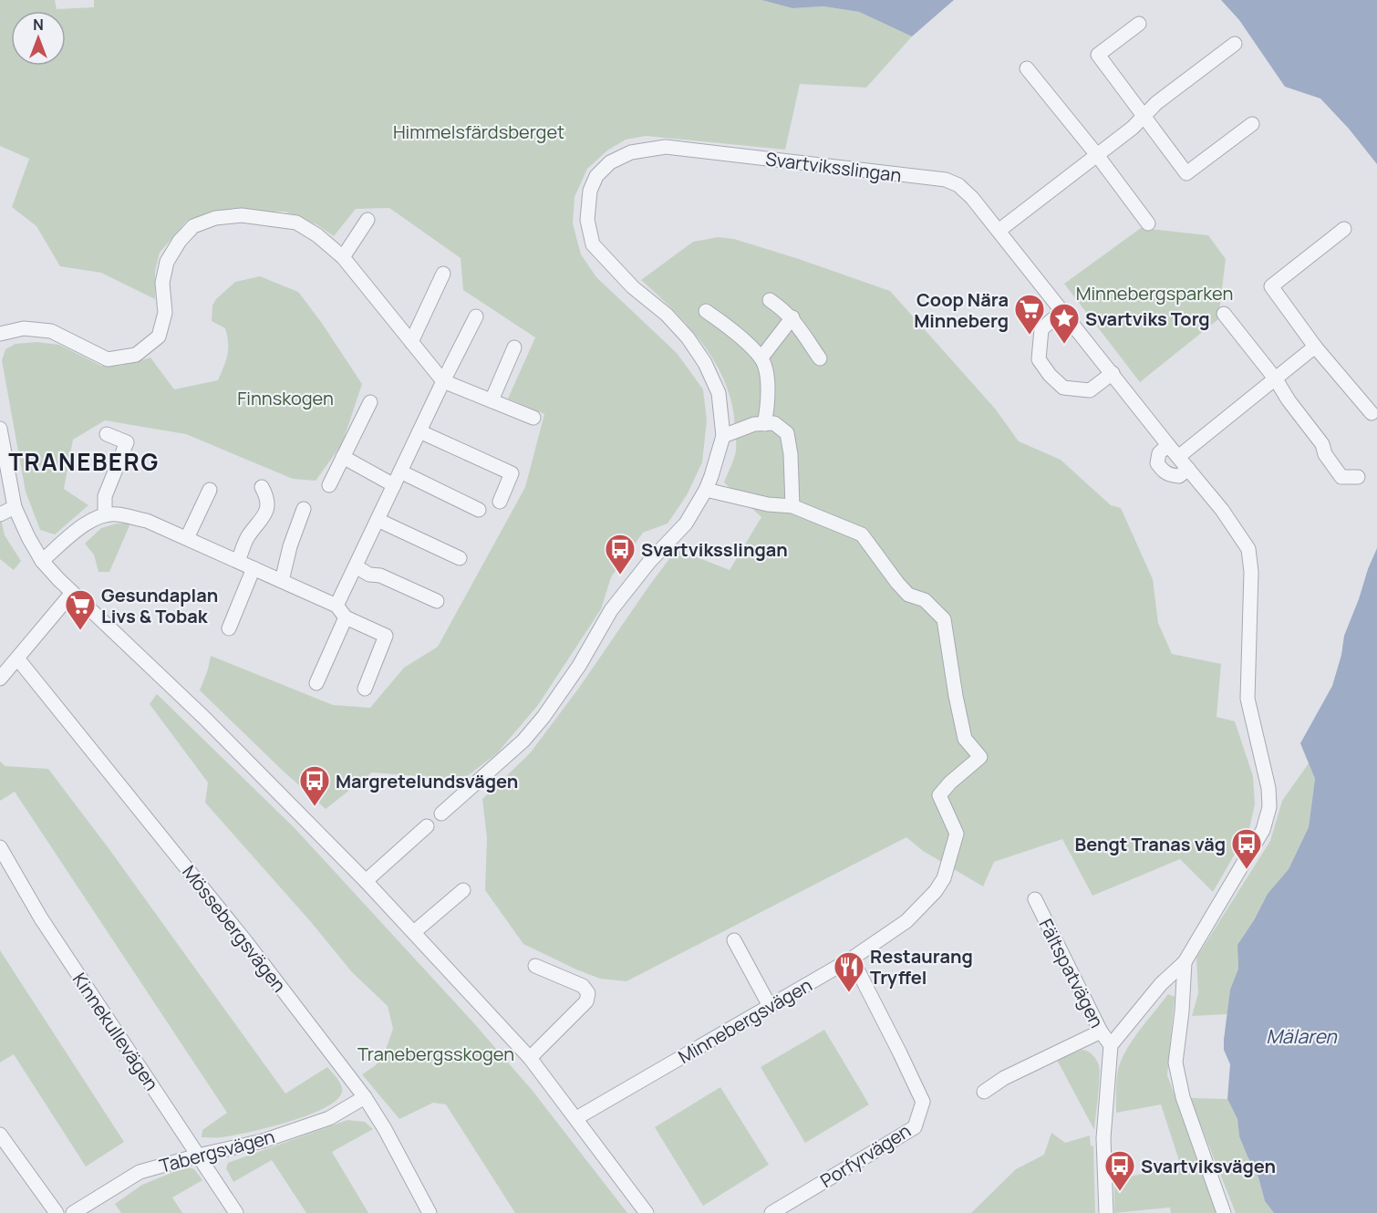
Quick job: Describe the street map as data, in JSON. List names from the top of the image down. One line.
{"streets":{"street":["Svartviksslingan","Mössebergsvägen","Fältspatvägen","Minnebergsvägen","Kinnekullevägen","Tabergsvägen","Porfyrvägen"]},"crossings":[["Mössebergsvägen","Tabergsvägen"],["Minnebergsvägen","Porfyrvägen"],["Kinnekullevägen","Tabergsvägen"]],"districts":["TRANEBERG"],"water":["Mälaren"],"parks":["Himmelsfärdsberget","Minnebergsparken","Finnskogen","Tranebergsskogen"],"places":{"supermarket":["Coop Nära Minneberg","Gesundaplan Livs & Tobak"],"place":["Svartviks Torg"],"bus stop":["Svartviksslingan","Margretelundsvägen","Bengt Tranas väg","Svartviksvägen"],"restaurant":["Restaurang Tryffel"]},"north":"top"}
